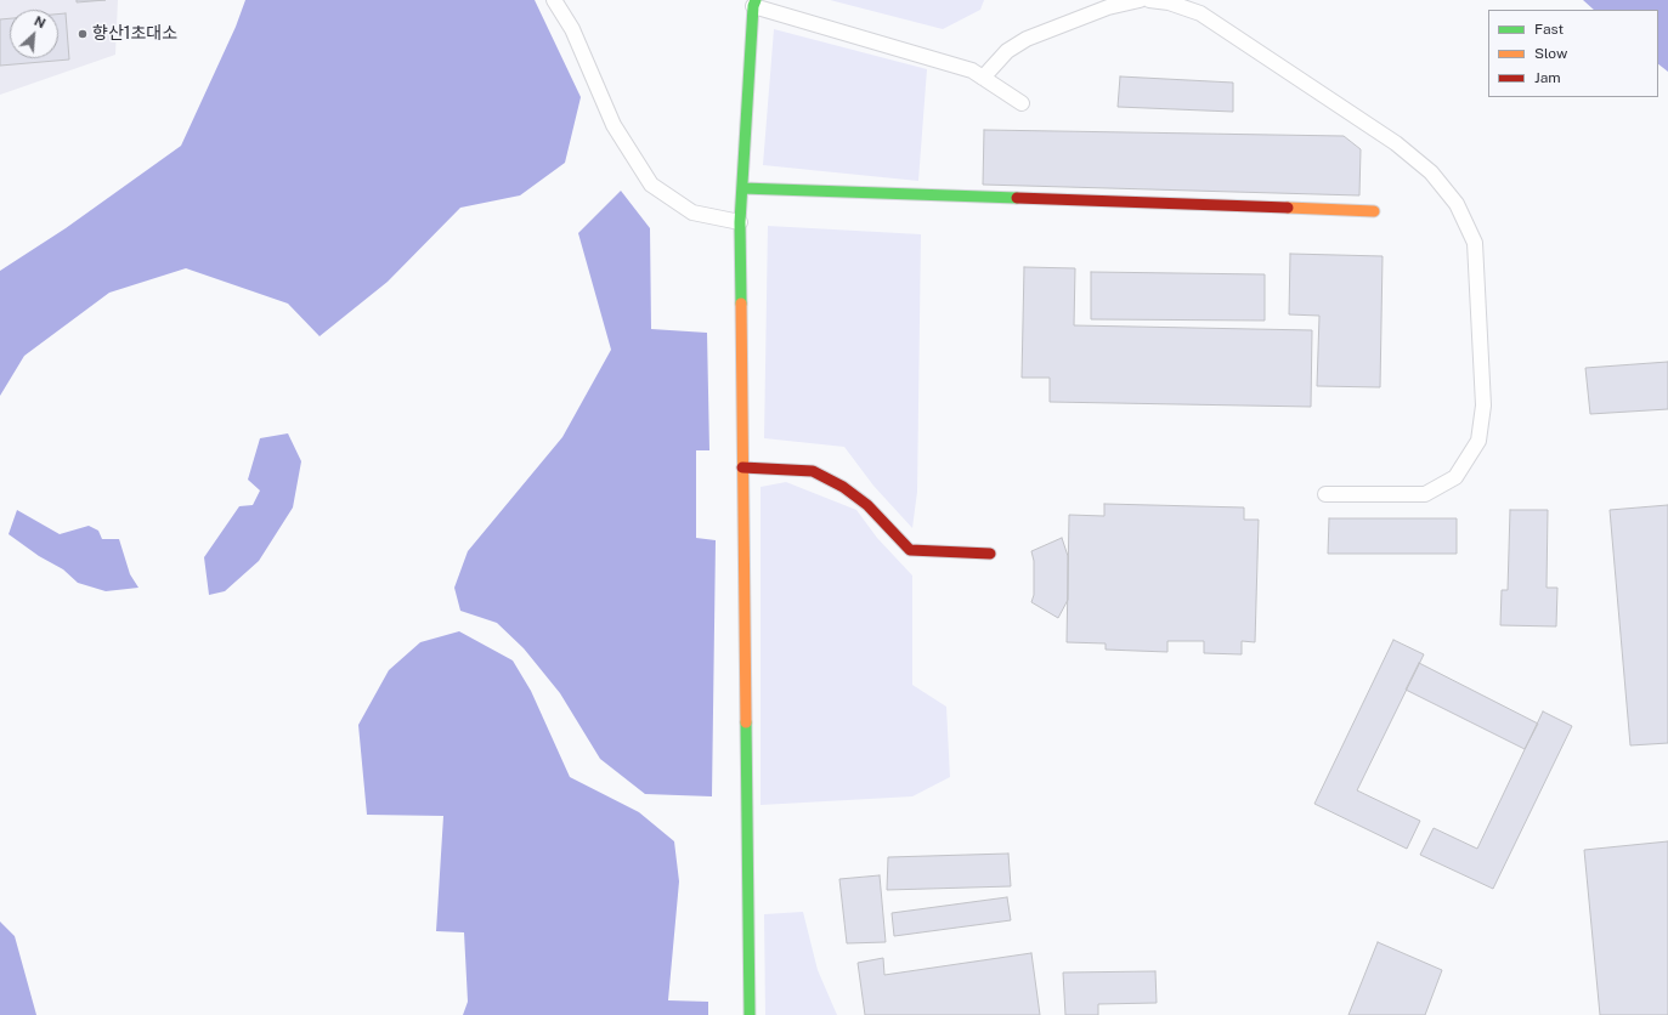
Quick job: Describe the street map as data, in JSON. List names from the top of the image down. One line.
{"places":["향산1초대소"],"legend":["Fast","Slow","Jam"],"north":"top right"}
